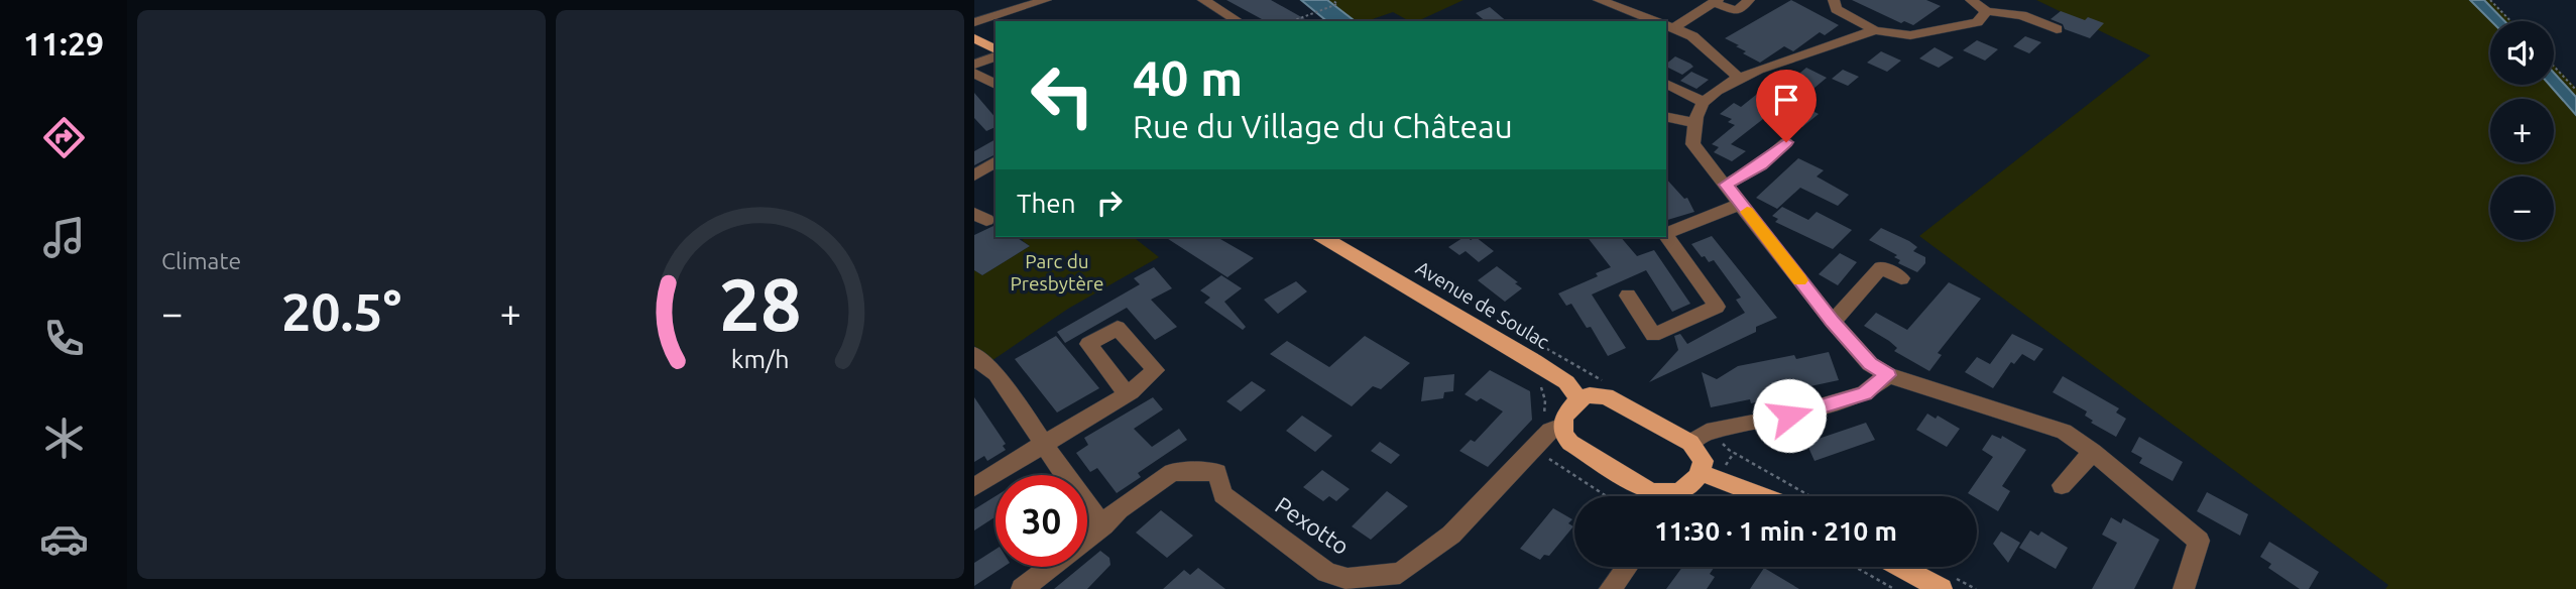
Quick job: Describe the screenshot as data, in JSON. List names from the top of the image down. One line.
{"streets":{"main road":["Avenue de Soulac"],"street":["Pexotto"]},"parks":["Parc du Presbytère"],"page":{"tabs":"11:29","tile":"Climate","map_buttons":["+","−"],"turn":["40 m","Rue du Village du Château"],"then":"Then","heat":["−","20.5°","+"],"limit":"30","trip":"11:30 · 1 min · 210 m","gauge":["28","km/h"]}}
